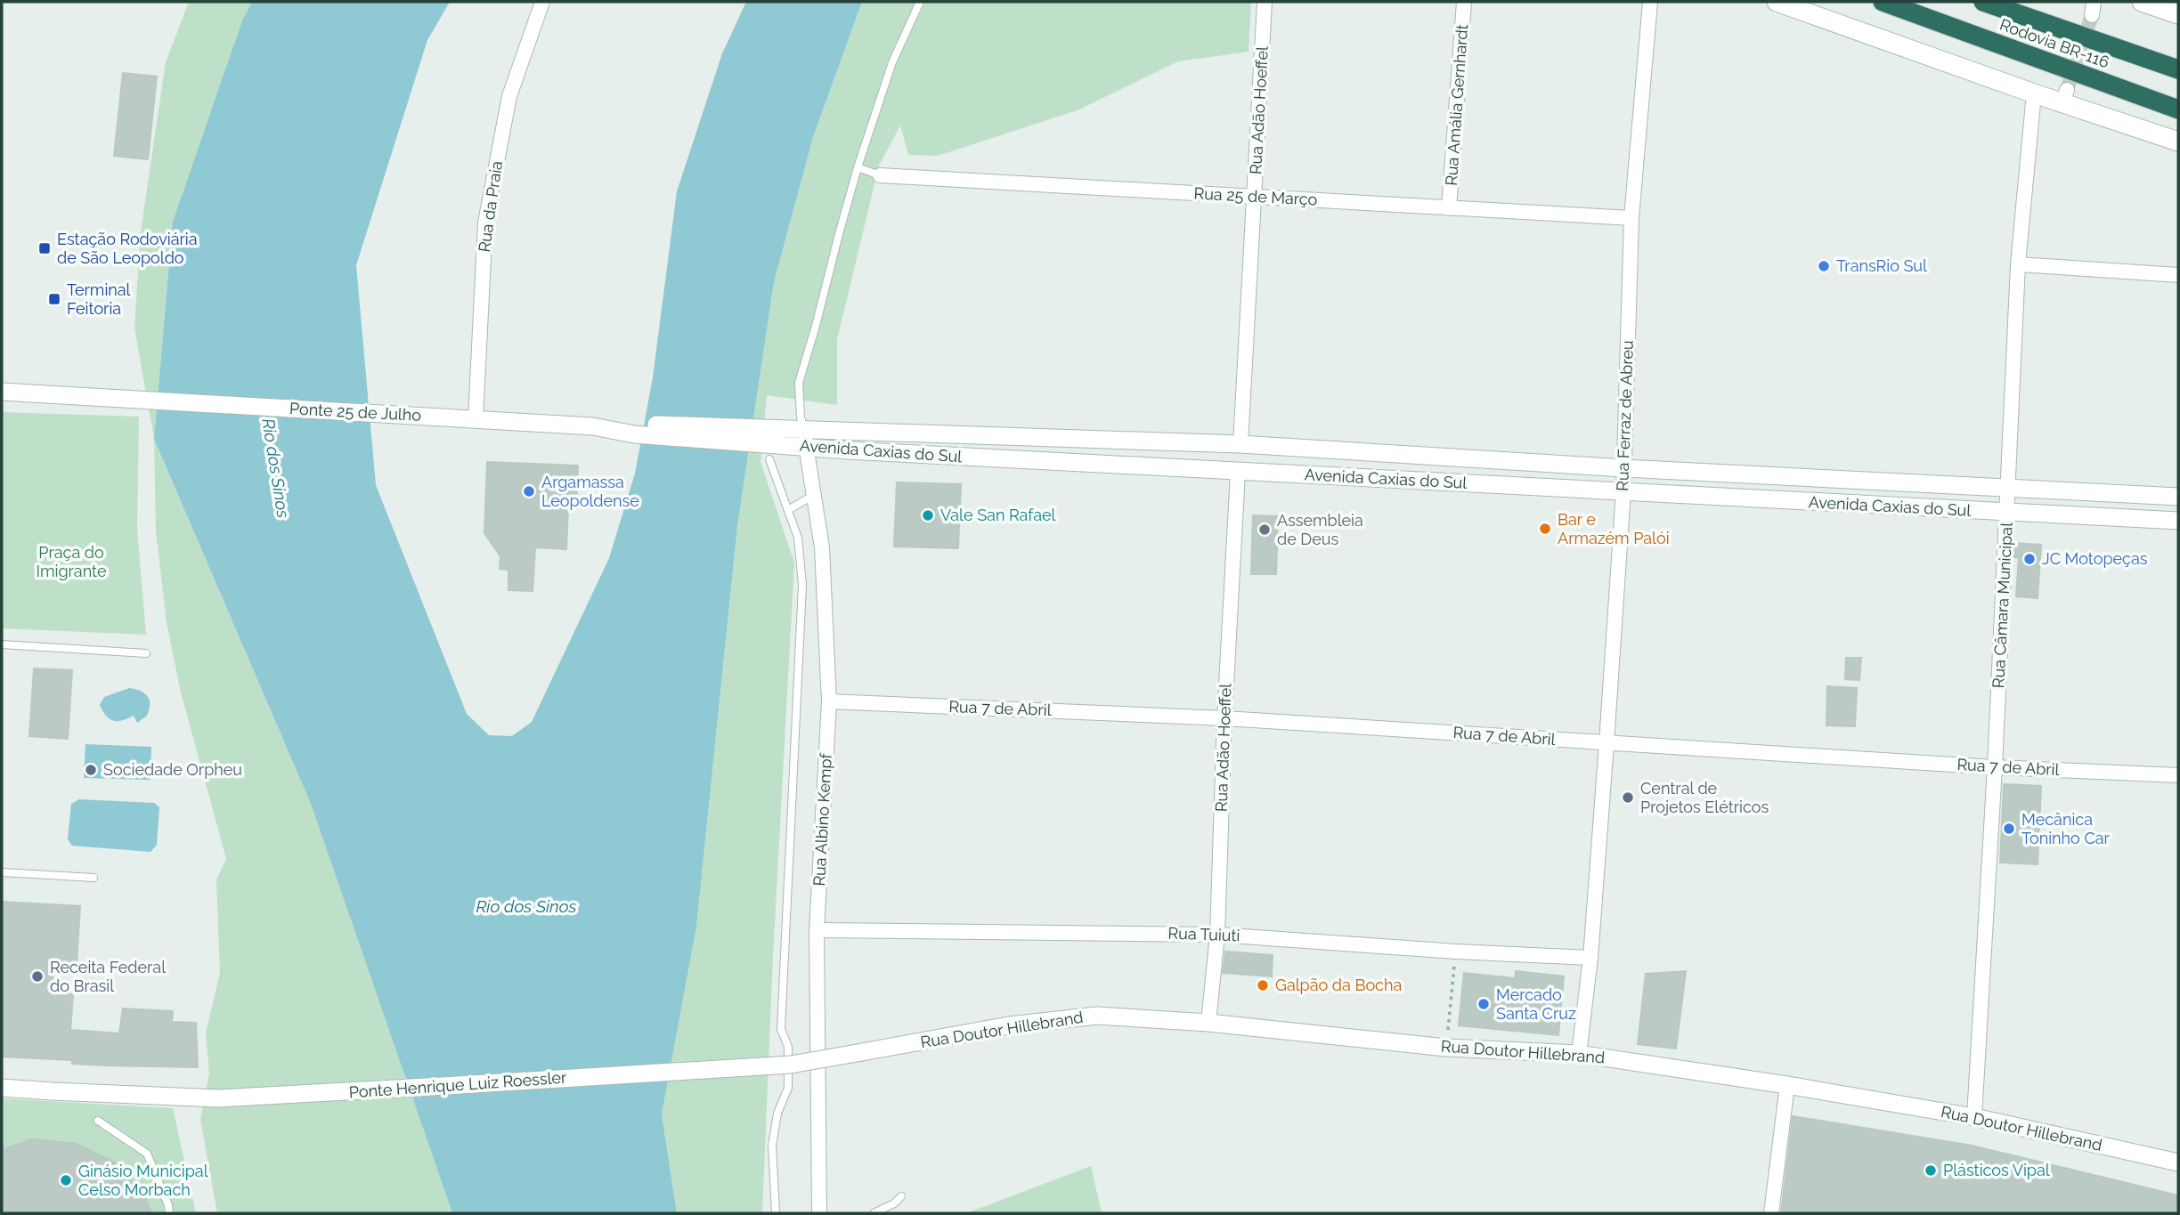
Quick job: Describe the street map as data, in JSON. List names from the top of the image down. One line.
{"streets":{"highway":["Rodovia BR-116"],"street":["Rua Amália Gernhardt","Rua Adão Hoeffel","Rua 25 de Março","Rua da Praia","Ponte 25 de Julho","Rua Ferraz de Abreu","Avenida Caxias do Sul","Rua Câmara Municipal","Rua 7 de Abril","Rua Albino Kempf","Rua Tuiuti","Rua Doutor Hillebrand","Ponte Henrique Luiz Roessler"]},"crossings":[["Rua Amália Gernhardt","Rua 25 de Março"],["Rua Adão Hoeffel","Rua 25 de Março"],["Rua Adão Hoeffel","Avenida Caxias do Sul"],["Rua Adão Hoeffel","Rua 7 de Abril"],["Rua Adão Hoeffel","Rua Tuiuti"],["Rua Adão Hoeffel","Rua Doutor Hillebrand"],["Rua 25 de Março","Rua Ferraz de Abreu"],["Rua da Praia","Avenida Caxias do Sul"],["Ponte 25 de Julho","Avenida Caxias do Sul"],["Rua Ferraz de Abreu","Avenida Caxias do Sul"],["Rua Ferraz de Abreu","Rua 7 de Abril"],["Rua Ferraz de Abreu","Rua Tuiuti"],["Rua Ferraz de Abreu","Rua Doutor Hillebrand"],["Avenida Caxias do Sul","Rua Câmara Municipal"],["Avenida Caxias do Sul","Rua Albino Kempf"],["Rua Câmara Municipal","Rua 7 de Abril"],["Rua Câmara Municipal","Rua Doutor Hillebrand"],["Rua 7 de Abril","Rua Albino Kempf"],["Rua Albino Kempf","Rua Tuiuti"],["Rua Doutor Hillebrand","Ponte Henrique Luiz Roessler"]],"water":["Rio dos Sinos"],"parks":["Praça do Imigrante"],"places":{"transit":["Estação Rodoviária de São Leopoldo","Terminal Feitoria"],"other":["TransRio Sul","Argamassa Leopoldense","Vale San Rafael","Bar e Armazém Palói","Assembleia de Deus","JC Motopeças","Sociedade Orpheu","Central de Projetos Elétricos","Mecânica Toninho Car","Receita Federal do Brasil","Galpão da Bocha","Mercado Santa Cruz","Plásticos Vipal","Ginásio Municipal Celso Morbach"]}}
